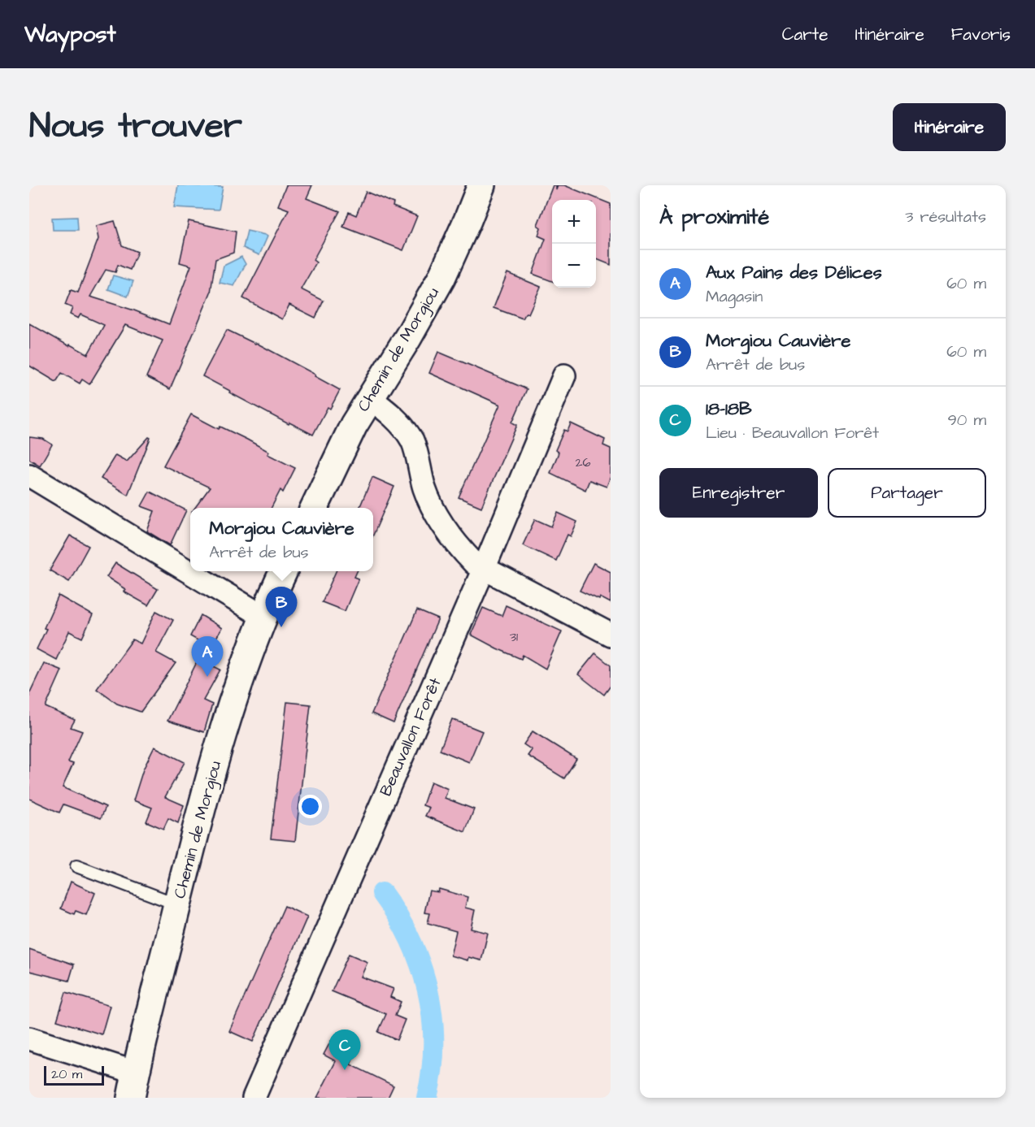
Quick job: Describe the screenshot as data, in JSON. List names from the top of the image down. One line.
{"streets":{"street":["Chemin de Morgiou","Beauvallon Forêt"]},"house_numbers":["26","31"],"scale_bar":"20 m","page":{"header":"Waypost","nav":["Carte","Itinéraire","Favoris"],"title":"Nous trouver","buttons":["Itinéraire",["Enregistrer","Partager"]],"heading":["À proximité","3 résultats"],"map_buttons":["+","−"],"list":[{"mark":"A","name":"Aux Pains des Délices","note":"Magasin","value":"60 m"},{"mark":"B","name":"Morgiou Cauvière","note":"Arrêt de bus","value":"60 m"},{"mark":"C","name":"18-18B","note":"Lieu · Beauvallon Forêt","value":"90 m"}],"popup":["Morgiou Cauvière","Arrêt de bus"],"pins":["B","A","C"],"scale":"20 m"}}
